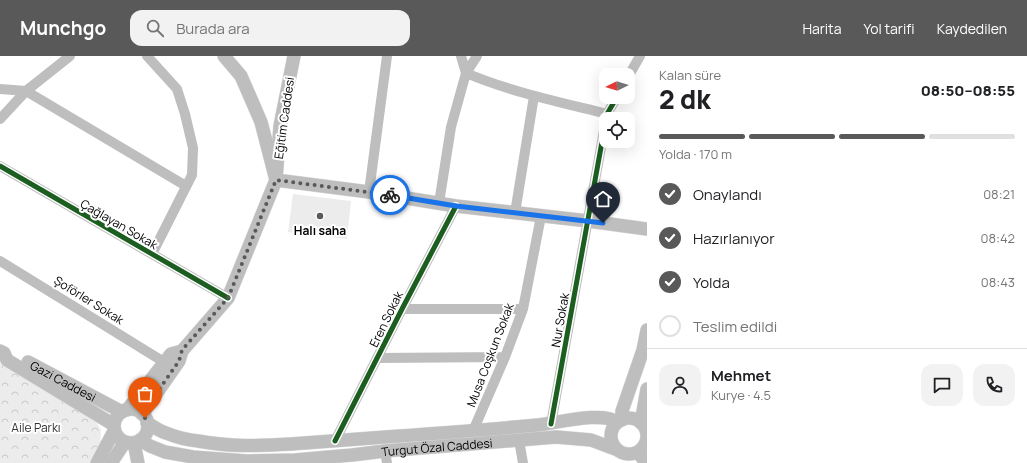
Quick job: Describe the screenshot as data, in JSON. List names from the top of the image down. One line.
{"streets":{"main road":["Eğitim Caddesi","Gazi Caddesi","Turgut Özal Caddesi"],"street":["Çağlayan Sokak","Şoförler Sokak","Eren Sokak","Nur Sokak","Musa Coşkun Sokak"]},"crossings":[["Eğitim Caddesi","Çağlayan Sokak"],["Eren Sokak","Turgut Özal Caddesi"],["Nur Sokak","Turgut Özal Caddesi"],["Musa Coşkun Sokak","Turgut Özal Caddesi"],["Gazi Caddesi","Turgut Özal Caddesi"]],"parks":["Aile Parkı"],"places":["Halı saha"],"north":"left","page":{"header":"Munchgo","search":"Burada ara","nav":["Harita","Yol tarifi","Kaydedilen"],"heading":["2 dk","Kalan süre","08:50–08:55"],"panel":["Mehmet","Kurye · 4.5"],"bar":"Yolda · 170 m","list":[["Onaylandı","08:21"],["Hazırlanıyor","08:42"],["Yolda","08:43"],"Teslim edildi"]}}
